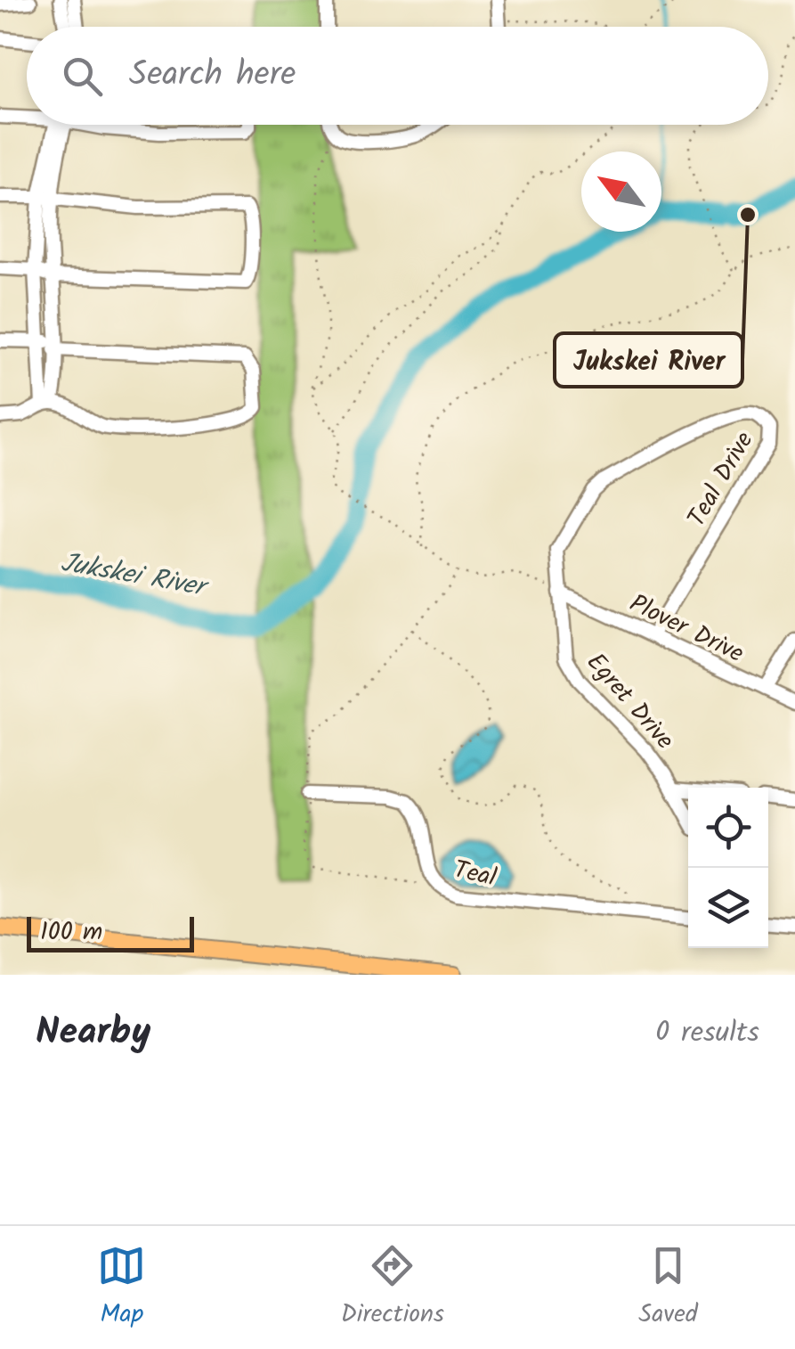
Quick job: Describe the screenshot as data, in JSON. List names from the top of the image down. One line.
{"streets":{"street":["Teal Drive","Plover Drive","Egret Drive","Teal"]},"crossings":[["Teal Drive","Plover Drive"],["Teal Drive","Egret Drive"],["Plover Drive","Egret Drive"]],"water":["Jukskei River"],"places":["Jukskei River"],"scale_bar":"100 m","north":"top left","page":{"search":"Search here","scale":"100 m","heading":["Nearby","0 results"],"nav":["Map","Directions","Saved"]}}
